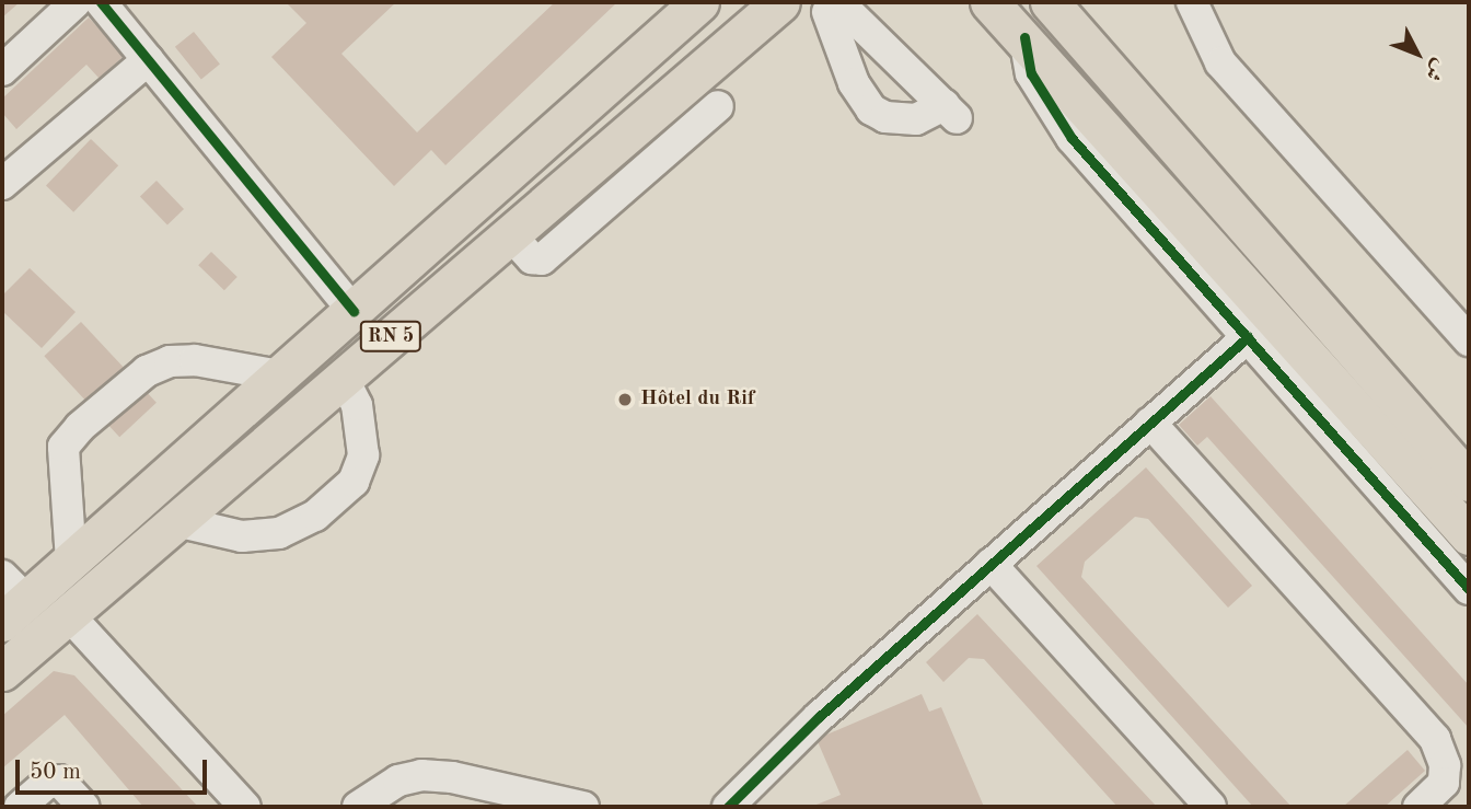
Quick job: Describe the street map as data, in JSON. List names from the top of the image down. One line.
{"streets":{"main road":["RN 5"]},"places":["Hôtel du Rif"],"scale_bar":"50 m","north":"bottom right"}
